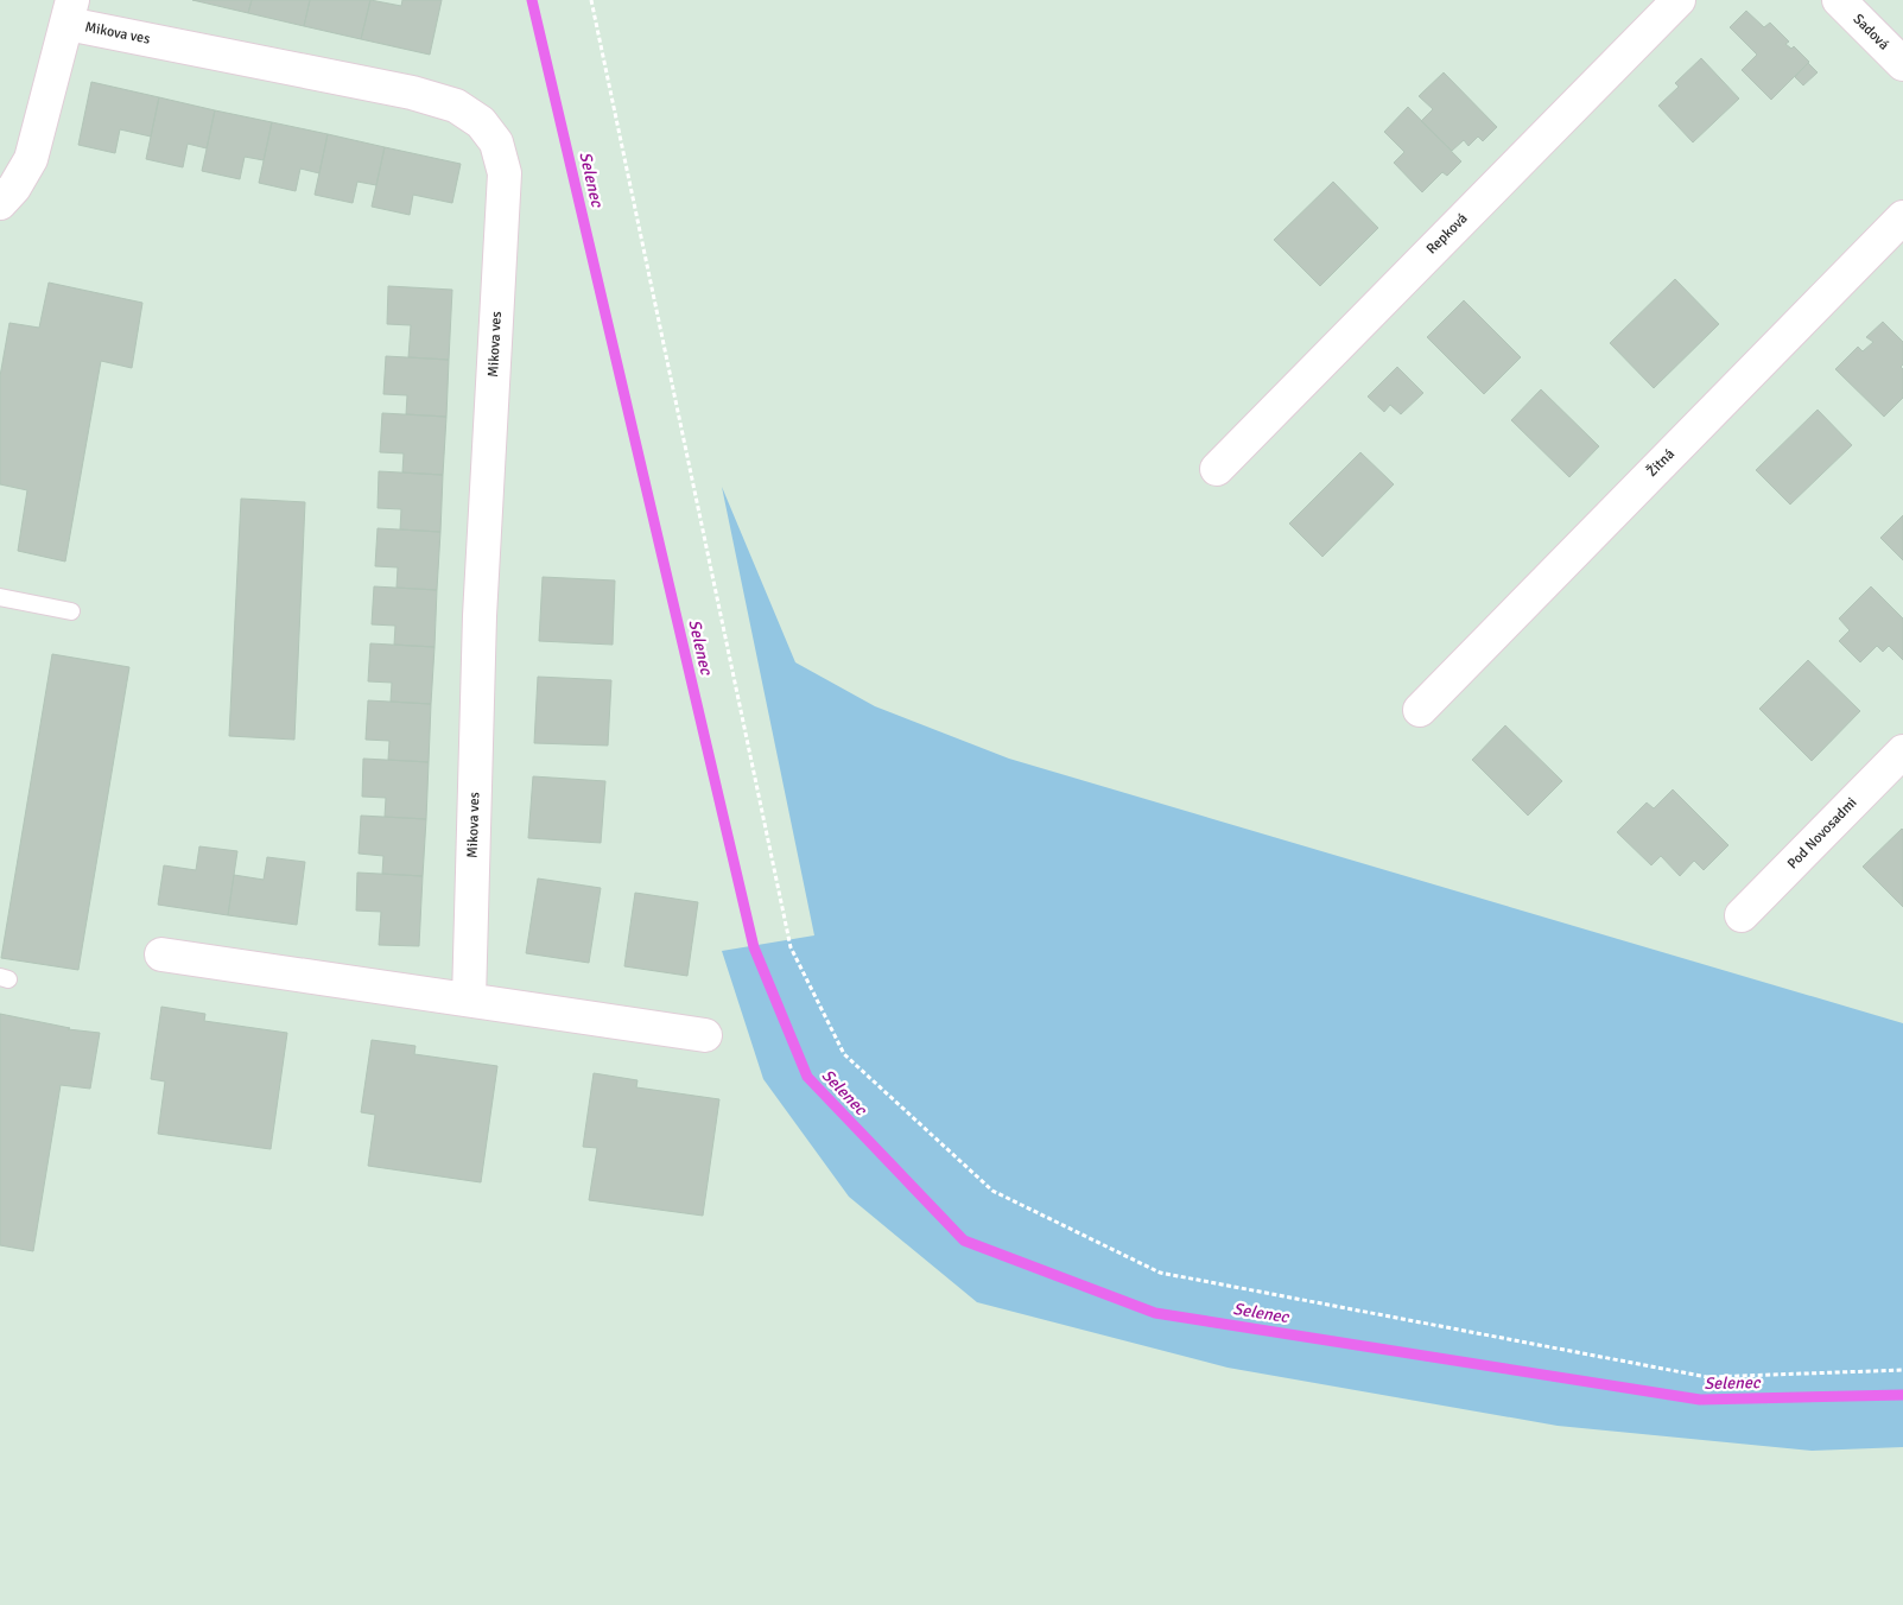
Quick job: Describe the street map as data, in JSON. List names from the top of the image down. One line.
{"streets":{"street":["Sadová","Mikova ves","Repková","Žitná","Pod Novosadmi"]},"water":["Selenec"]}
